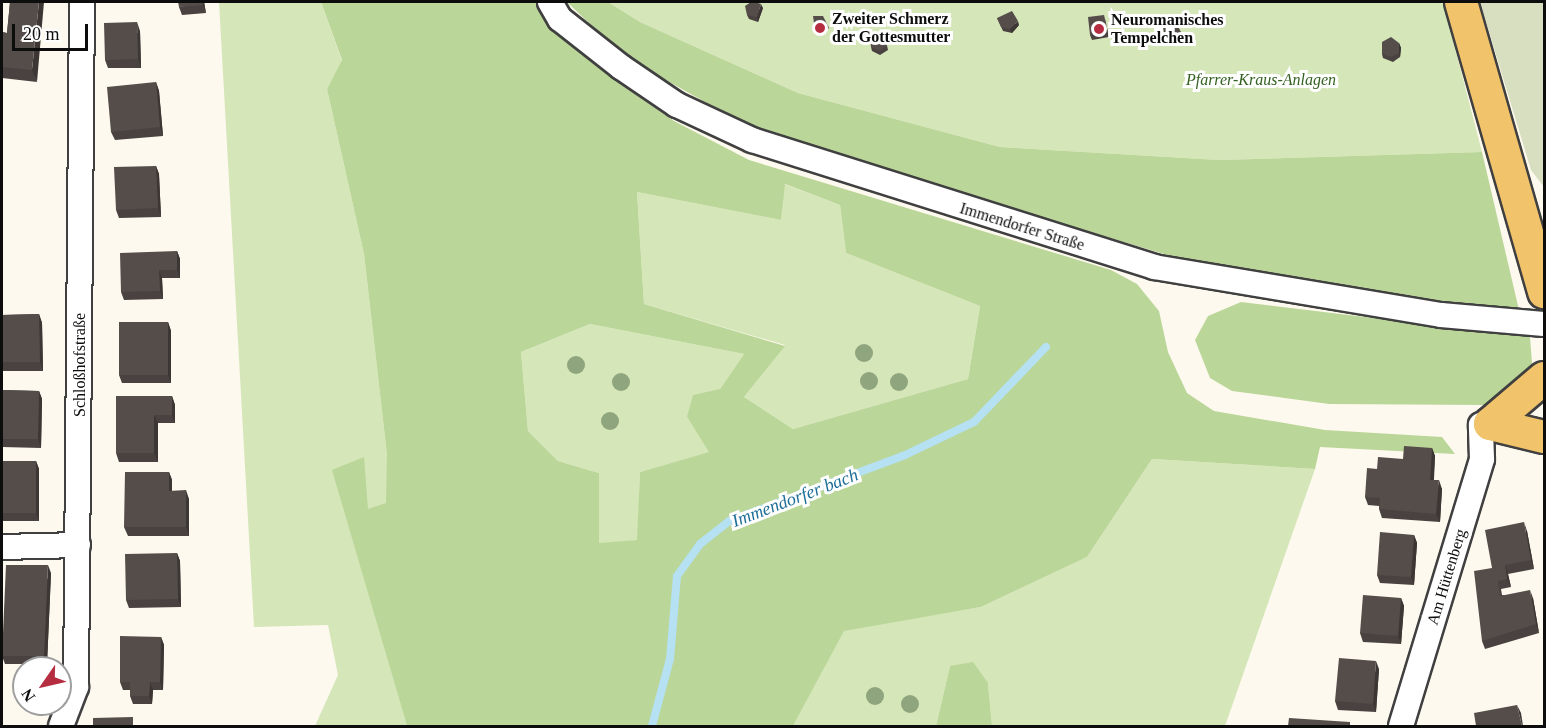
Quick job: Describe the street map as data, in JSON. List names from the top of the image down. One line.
{"streets":{"street":["Immendorfer Straße","Schloßhofstraße","Am Hüttenberg"]},"water":["Immendorfer bach"],"parks":["Pfarrer-Kraus-Anlagen"],"places":["Zweiter Schmerz der Gottesmutter","Neuromanisches Tempelchen"],"scale_bar":"20 m","north":"bottom left"}
